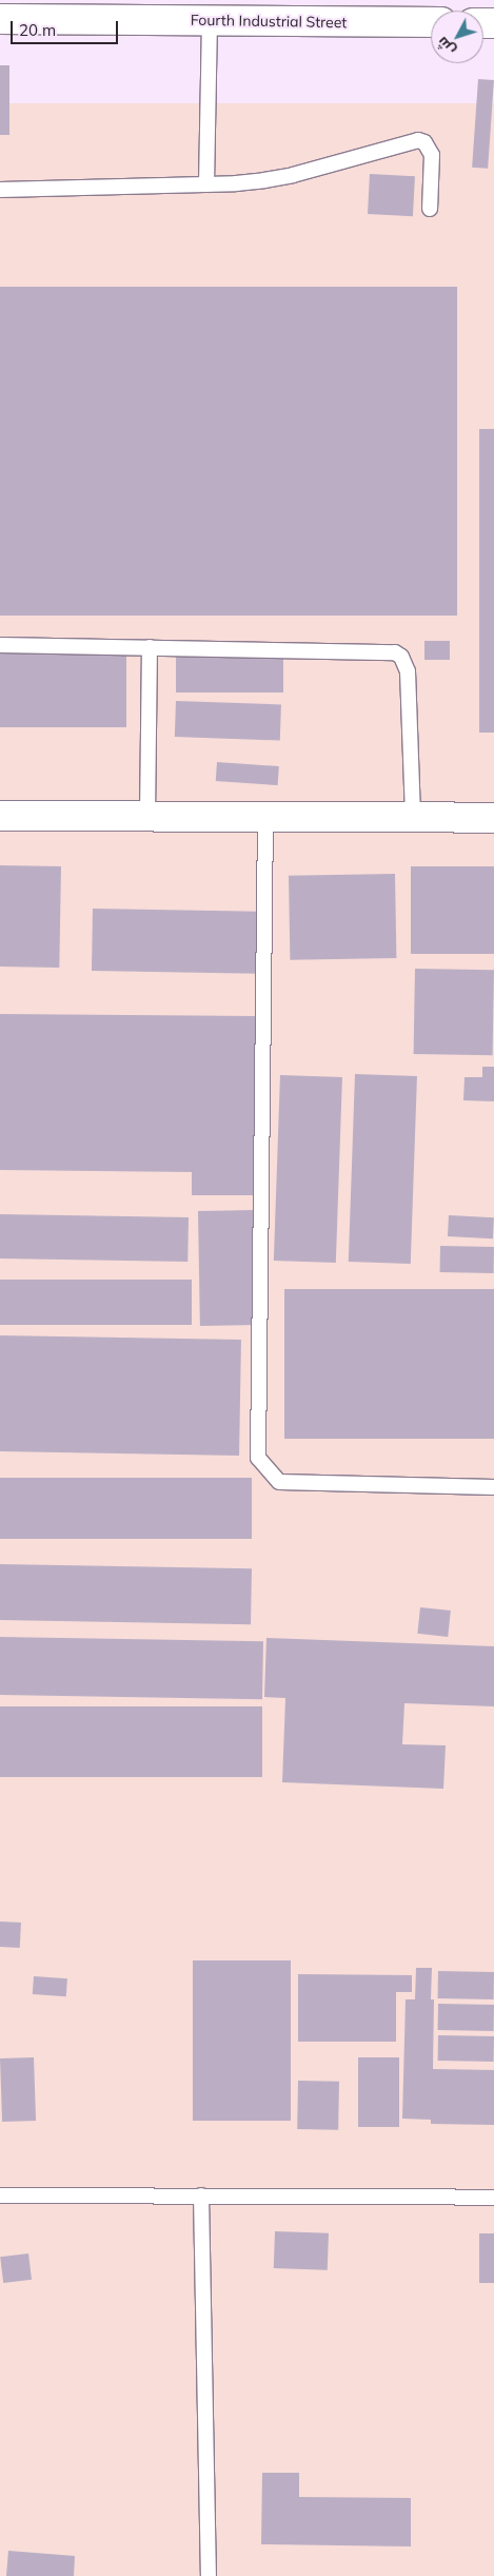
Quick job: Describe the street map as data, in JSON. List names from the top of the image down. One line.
{"streets":{"street":["Fourth Industrial Street"]},"scale_bar":"20 m","north":"bottom left"}
